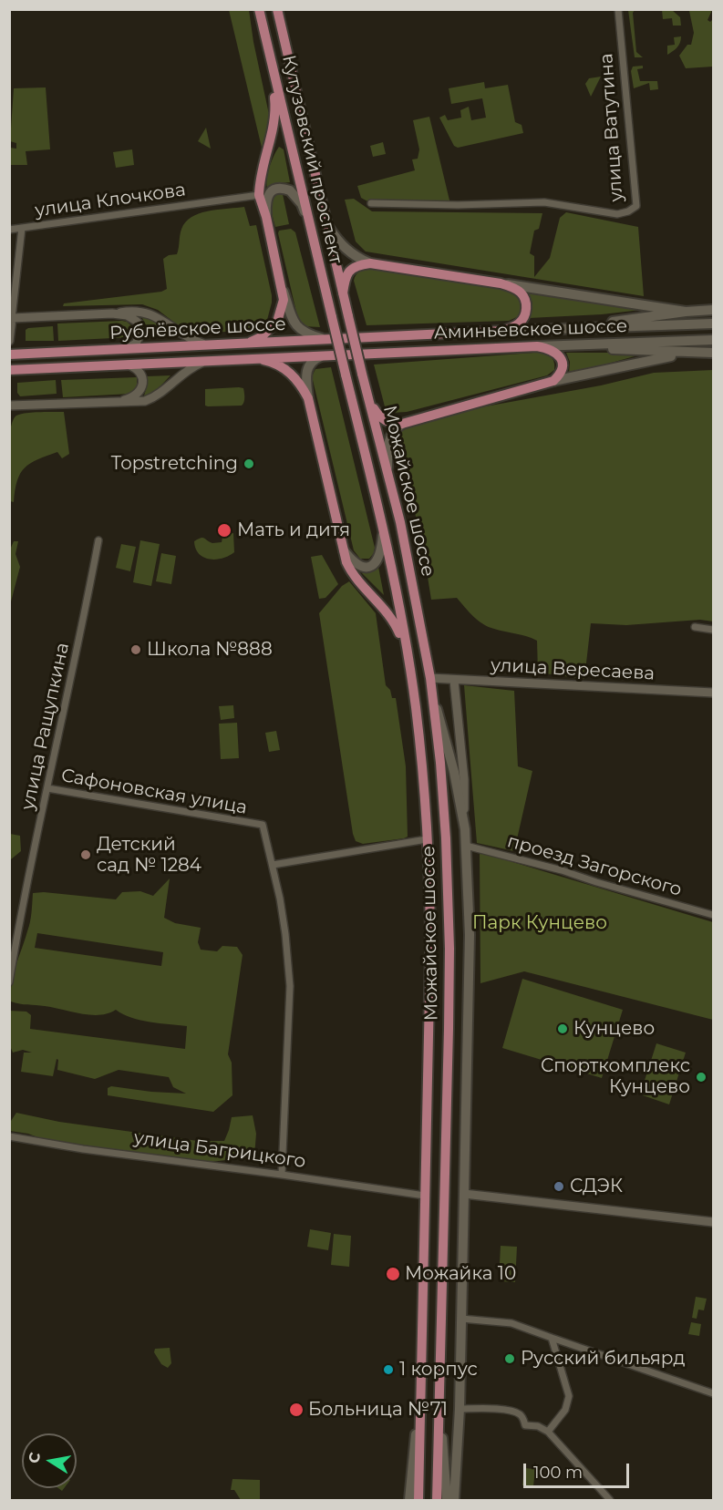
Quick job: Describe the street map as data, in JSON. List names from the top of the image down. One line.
{"streets":{"main road":["Кутузовский проспект","Рублёвское шоссе","Аминьевское шоссе","Можайское шоссе"],"street":["улица Ватутина","улица Клочкова","улица Вересаева","улица Ращупкина","Сафоновская улица","проезд Загорского","улица Багрицкого"]},"crossings":[["Кутузовский проспект","Можайское шоссе"],["Рублёвское шоссе","Аминьевское шоссе"],["Можайское шоссе","улица Вересаева"],["Можайское шоссе","улица Багрицкого"],["улица Ращупкина","Сафоновская улица"],["Сафоновская улица","улица Багрицкого"]],"parks":["Парк Кунцево"],"places":["Topstretching","Мать и дитя","Школа №888","Детский сад № 1284","Кунцево","Спорткомплекс Кунцево","СДЭК","Можайка 10","Русский бильярд","1 корпус","Больница №71"],"scale_bar":"100 m","north":"left"}
